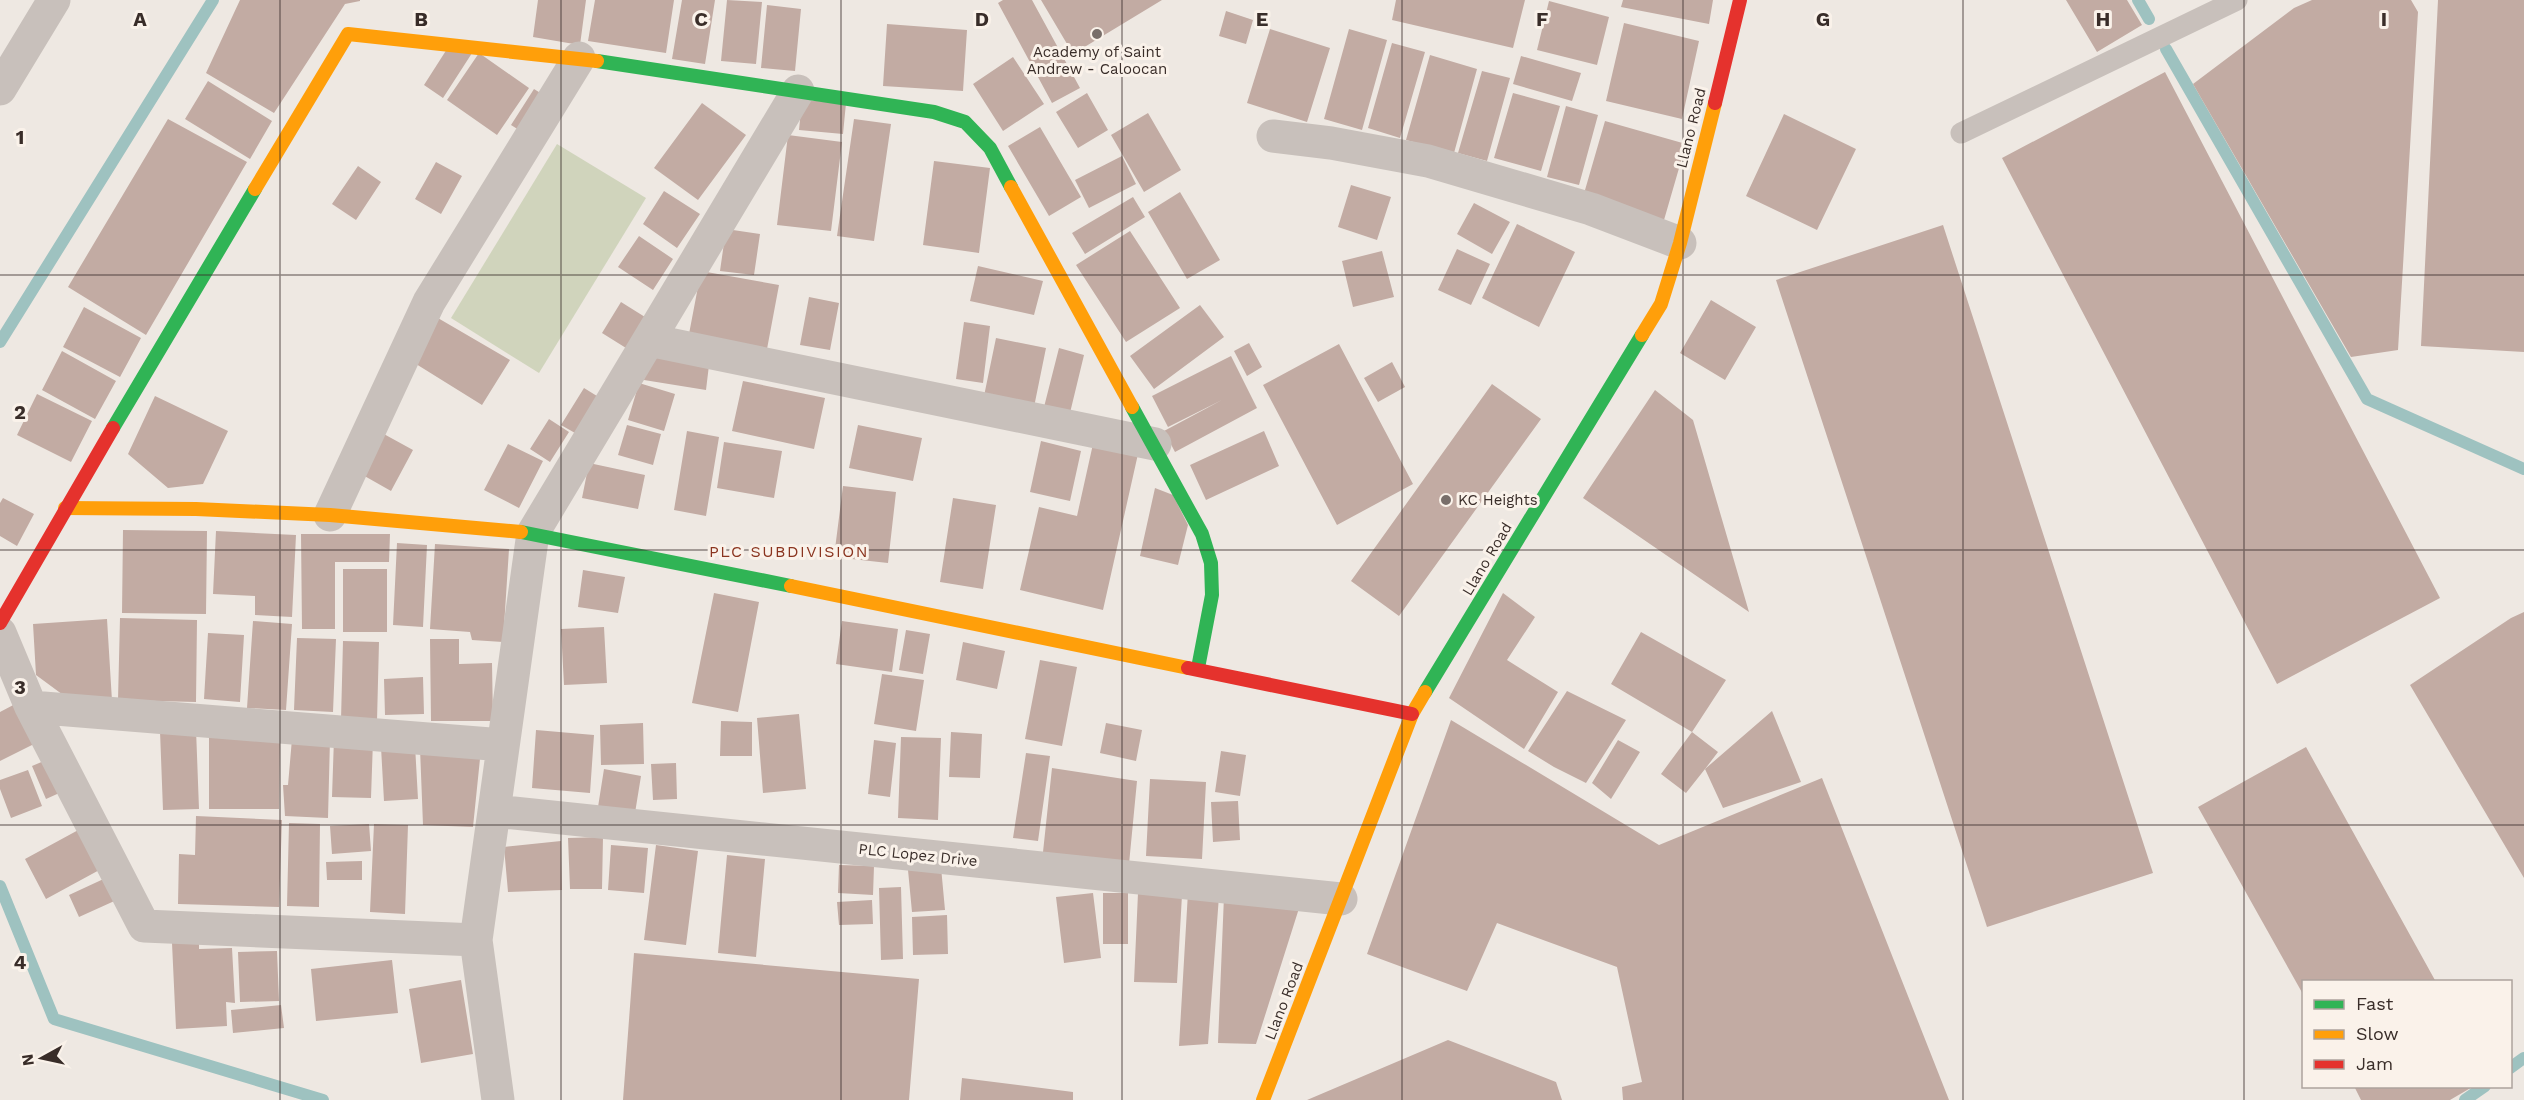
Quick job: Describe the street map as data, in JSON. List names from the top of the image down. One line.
{"streets":{"street":["Llano Road","PLC Lopez Drive"]},"crossings":[["Llano Road","PLC Lopez Drive"]],"districts":["PLC SUBDIVISION"],"places":["Academy of Saint Andrew - Caloocan","KC Heights"],"legend":["Fast","Slow","Jam"],"north":"left","grid":{"columns":["A","B","C","D","E","F","G","H","I"],"rows":["1","2","3","4"]}}
